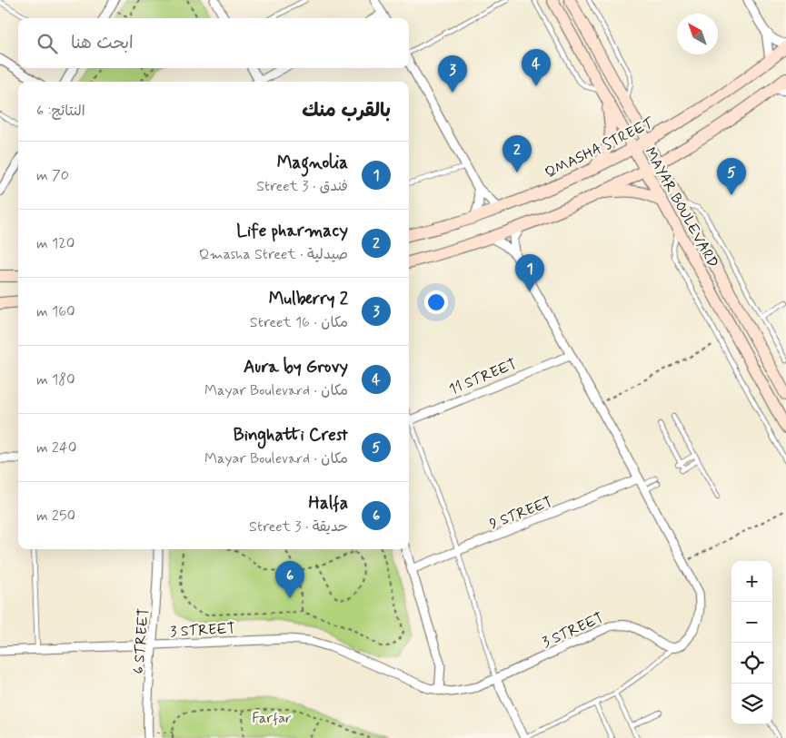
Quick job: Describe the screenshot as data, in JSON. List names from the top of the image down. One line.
{"streets":{"street":["QMASHA STREET","MAYAR BOULEVARD","11 STREET","9 STREET","3 STREET","6 STREET"]},"crossings":[["QMASHA STREET","MAYAR BOULEVARD"],["3 STREET","6 STREET"]],"parks":["Farfar"],"north":"top left","page":{"search":"ابحث هنا","pins":["4","3","2","5","1","6"],"heading":["بالقرب منك","النتائج: 6"],"list":[{"mark":"1","name":"Magnolia","note":"فندق · 3 Street","value":"70 m"},{"mark":"2","name":"Life pharmacy","note":"صيدلية · Qmasha Street","value":"120 m"},{"mark":"3","name":"Mulberry 2","note":"مكان · 16 Street","value":"160 m"},{"mark":"4","name":"Aura by Grovy","note":"مكان · Mayar Boulevard","value":"180 m"},{"mark":"5","name":"Binghatti Crest","note":"مكان · Mayar Boulevard","value":"240 m"},{"mark":"6","name":"Halfa","note":"حديقة · 3 Street","value":"250 m"}],"map_buttons":["+","−"]}}
